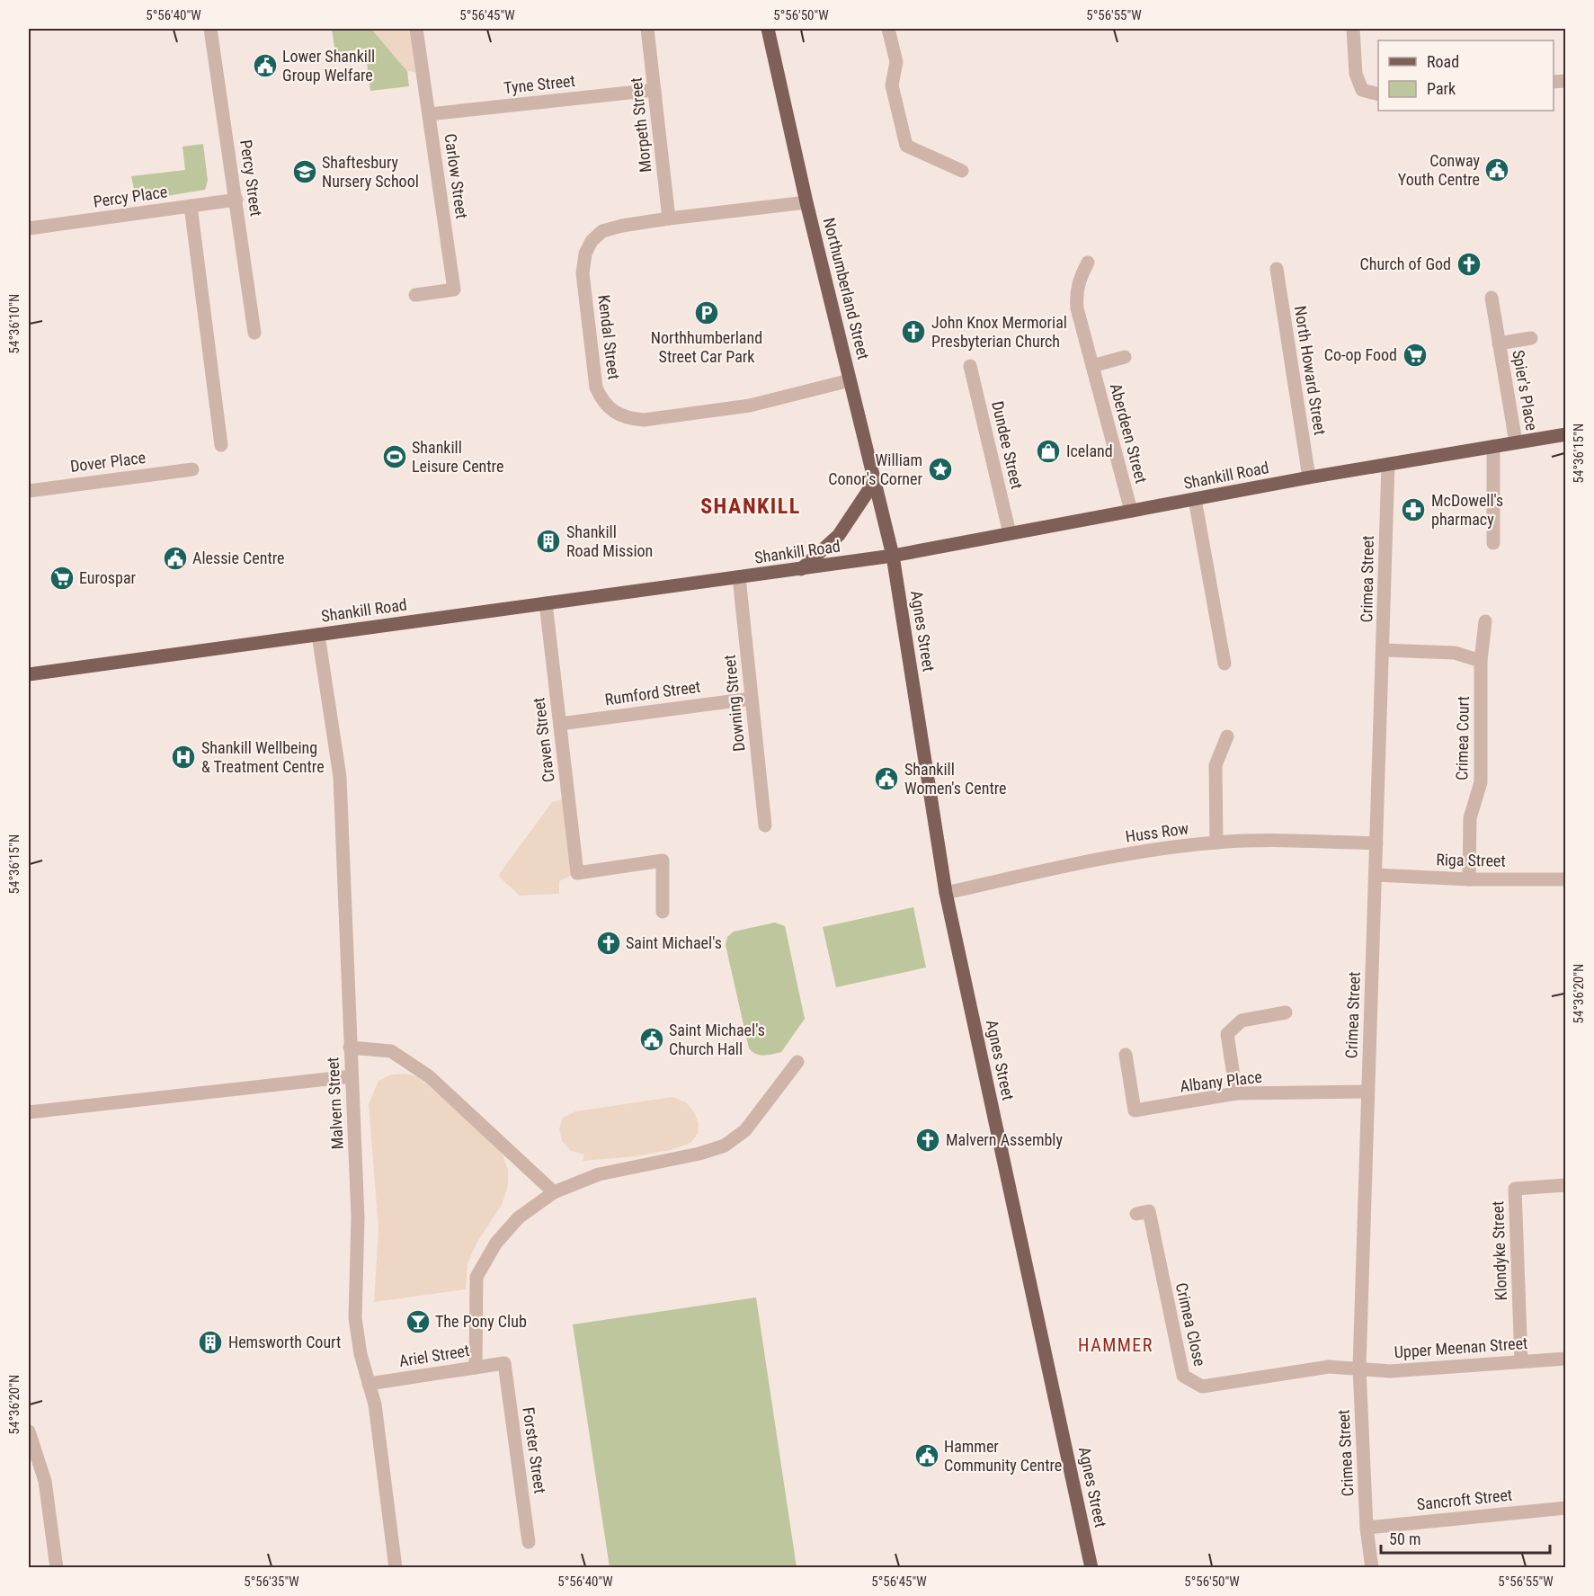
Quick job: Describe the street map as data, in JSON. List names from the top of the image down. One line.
{"streets":{"main road":["Northumberland Street","Shankill Road","Agnes Street"],"street":["Tyne Street","Morpeth Street","Carlow Street","Percy Street","Percy Place","Kendal Street","North Howard Street","Spier's Place","Aberdeen Street","Dundee Street","Dover Place","Crimea Street","Rumford Street","Downing Street","Crimea Court","Craven Street","Huss Row","Riga Street","Albany Place","Malvern Street","Klondyke Street","Crimea Close","Upper Meenan Street","Ariel Street","Forster Street","Sancroft Street"]},"crossings":[["Tyne Street","Morpeth Street"],["Tyne Street","Carlow Street"],["Morpeth Street","Kendal Street"],["Percy Street","Percy Place"],["Northumberland Street","Kendal Street"],["Northumberland Street","Shankill Road"],["Northumberland Street","Agnes Street"],["North Howard Street","Shankill Road"],["Spier's Place","Shankill Road"],["Aberdeen Street","Shankill Road"],["Dundee Street","Shankill Road"],["Shankill Road","Crimea Street"],["Shankill Road","Agnes Street"],["Shankill Road","Downing Street"],["Shankill Road","Craven Street"],["Shankill Road","Malvern Street"],["Crimea Street","Huss Row"],["Crimea Street","Riga Street"],["Crimea Street","Albany Place"],["Crimea Street","Crimea Close"],["Crimea Street","Upper Meenan Street"],["Crimea Street","Sancroft Street"],["Agnes Street","Huss Row"],["Rumford Street","Downing Street"],["Rumford Street","Craven Street"],["Crimea Court","Riga Street"],["Malvern Street","Ariel Street"],["Klondyke Street","Upper Meenan Street"],["Crimea Close","Upper Meenan Street"],["Ariel Street","Forster Street"]],"districts":["SHANKILL","HAMMER"],"places":{"public building":["Lower Shankill Group Welfare","Conway Youth Centre","Alessie Centre","Shankill Women's Centre","Saint Michael's Church Hall","Hammer Community Centre"],"school or university":["Shaftesbury Nursery School"],"church":["Church of God","John Knox Mermorial Presbyterian Church","Saint Michael's","Malvern Assembly"],"parking":["Northhumberland Street Car Park"],"supermarket":["Co-op Food","Eurospar"],"shop":["Iceland"],"sports":["Shankill Leisure Centre"],"place":["William Conor's Corner"],"pharmacy":["McDowell's pharmacy"],"building":["Shankill Road Mission","Hemsworth Court"],"hospital":["Shankill Wellbeing & Treatment Centre"],"bar":["The Pony Club"]},"legend":["Road","Park"],"scale_bar":"50 m","coordinates":["5°56'40\"W","5°56'45\"W","5°56'50\"W","5°56'55\"W","54°36'10\"N","54°36'15\"N","54°36'20\"N","5°56'35\"W"]}
